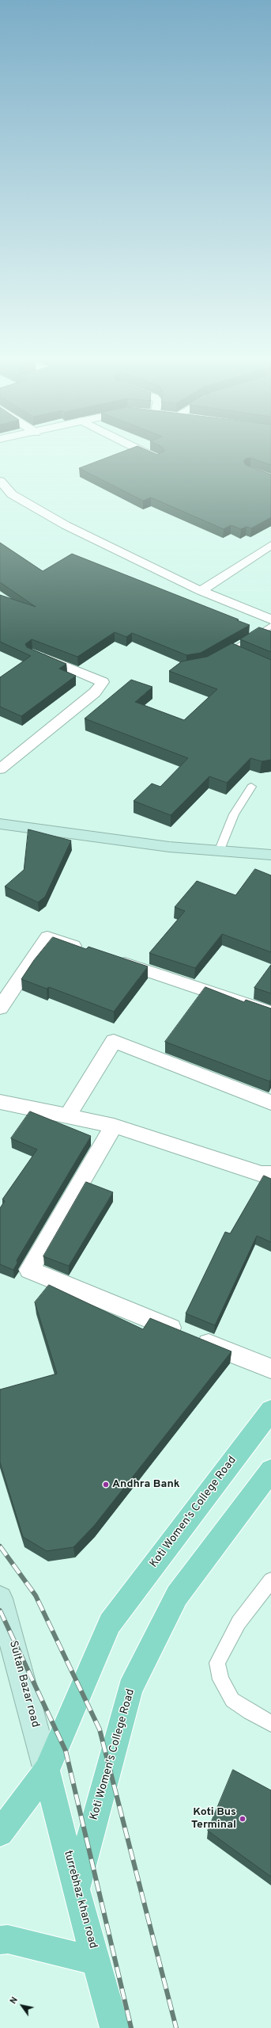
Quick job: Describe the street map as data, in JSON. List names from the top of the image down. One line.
{"streets":{"main road":["Koti Women's College Road","Sultan Bazar road","turrebhaz khan road"]},"crossings":[["Koti Women's College Road","Sultan Bazar road"],["Koti Women's College Road","turrebhaz khan road"],["Sultan Bazar road","turrebhaz khan road"]],"places":["Andhra Bank","Koti Bus Terminal"],"north":"top left"}
